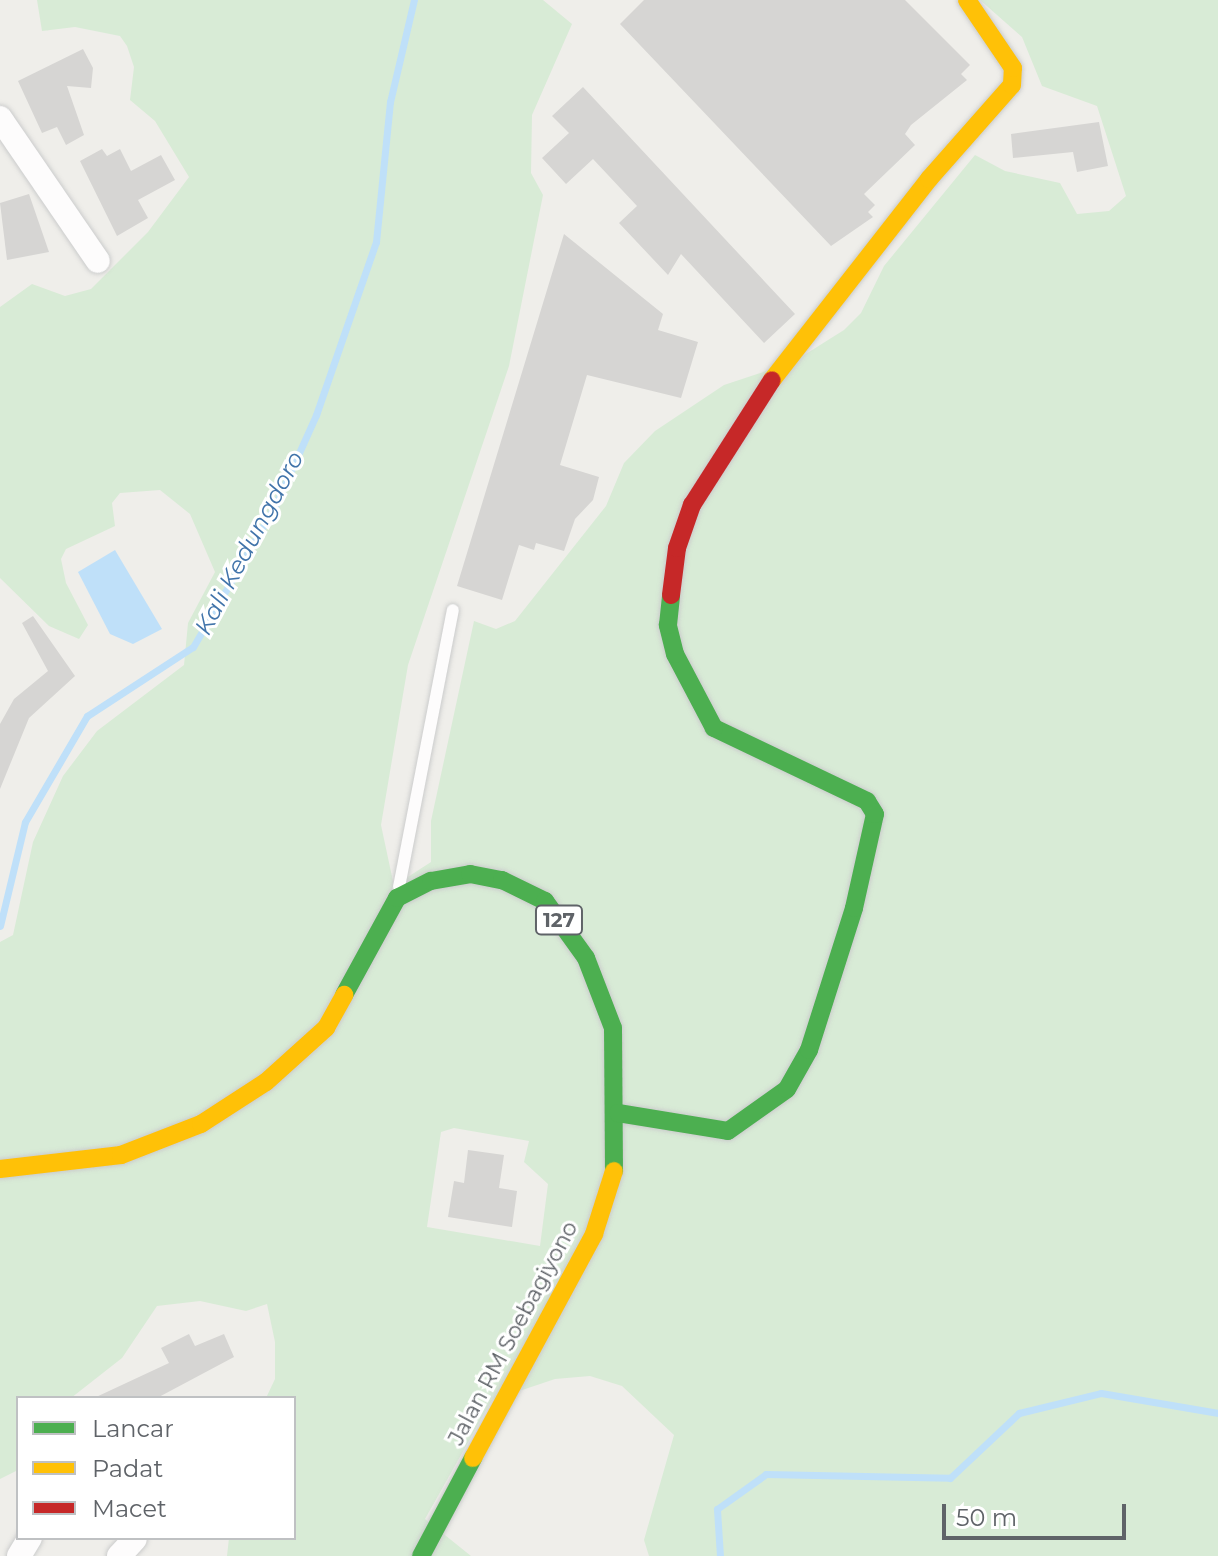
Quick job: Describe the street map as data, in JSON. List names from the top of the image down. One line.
{"streets":{"street":["127","Jalan RM Soebagiyono"]},"water":["Kali Kedungdoro"],"legend":["Lancar","Padat","Macet"],"scale_bar":"50 m"}
